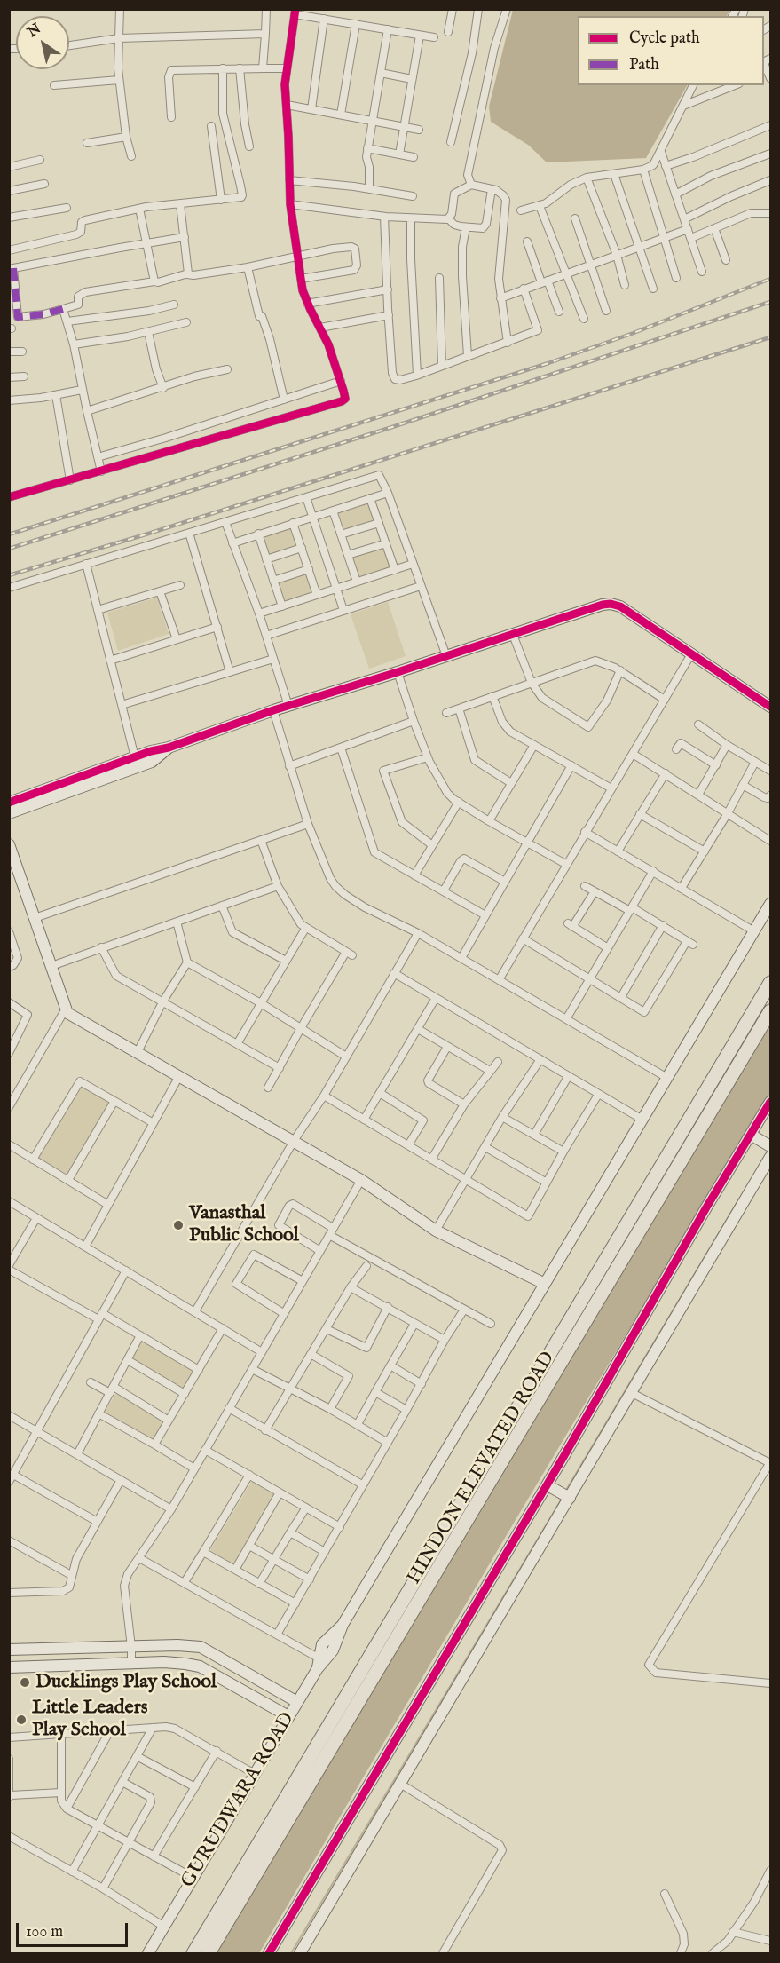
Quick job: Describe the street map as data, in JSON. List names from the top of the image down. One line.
{"streets":{"highway":["HINDON ELEVATED ROAD"],"street":["GURUDWARA ROAD"]},"places":["Vanasthal Public School","Ducklings Play School","Little Leaders Play School"],"legend":["Cycle path","Path"],"scale_bar":"100 m","north":"top left"}
